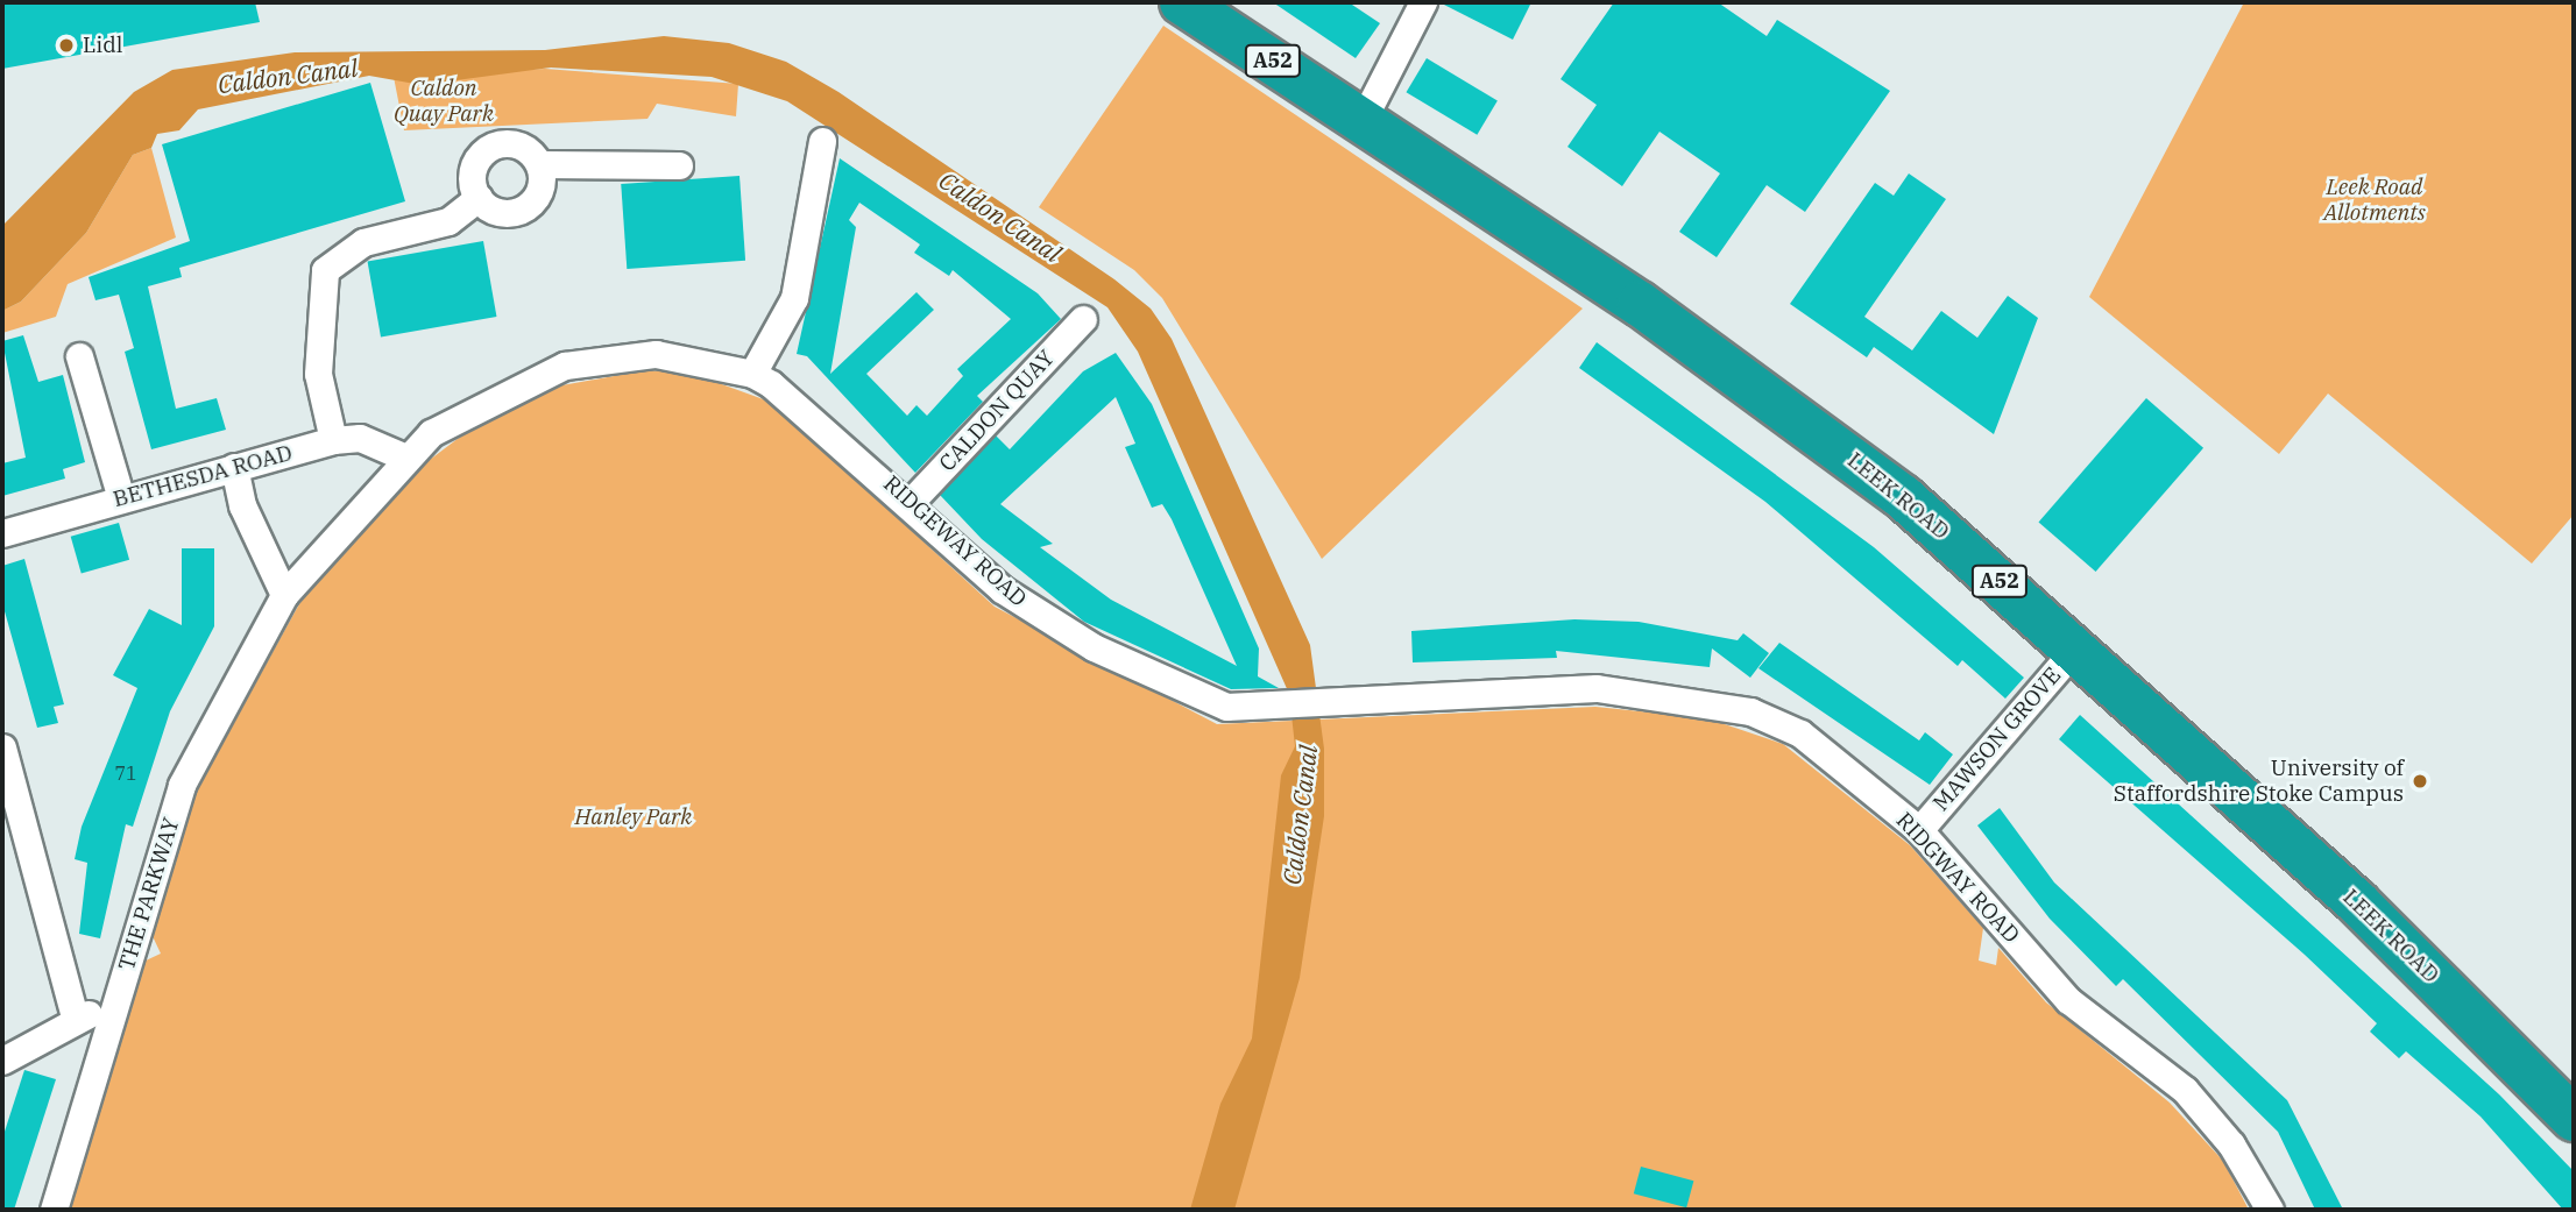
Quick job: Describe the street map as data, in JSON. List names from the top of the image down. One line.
{"streets":{"highway":["A52","LEEK ROAD"],"street":["CALDON QUAY","BETHESDA ROAD","RIDGEWAY ROAD","MAWSON GROVE","RIDGWAY ROAD","THE PARKWAY"]},"crossings":[["CALDON QUAY","RIDGEWAY ROAD"],["BETHESDA ROAD","THE PARKWAY"],["LEEK ROAD","MAWSON GROVE"],["RIDGEWAY ROAD","RIDGWAY ROAD"],["RIDGEWAY ROAD","THE PARKWAY"],["MAWSON GROVE","RIDGWAY ROAD"]],"water":["Caldon Canal"],"parks":["Caldon Quay Park","Leek Road Allotments","Hanley Park"],"places":["Lidl","University of Staffordshire Stoke Campus"],"house_numbers":["71"]}
